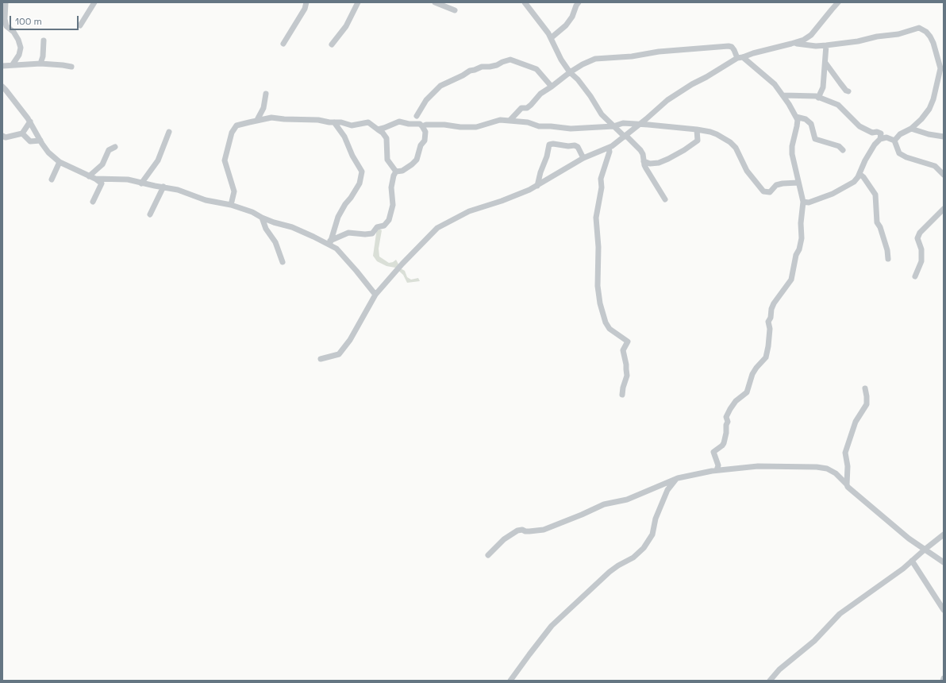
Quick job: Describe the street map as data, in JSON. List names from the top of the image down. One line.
{"scale_bar":"100 m"}
